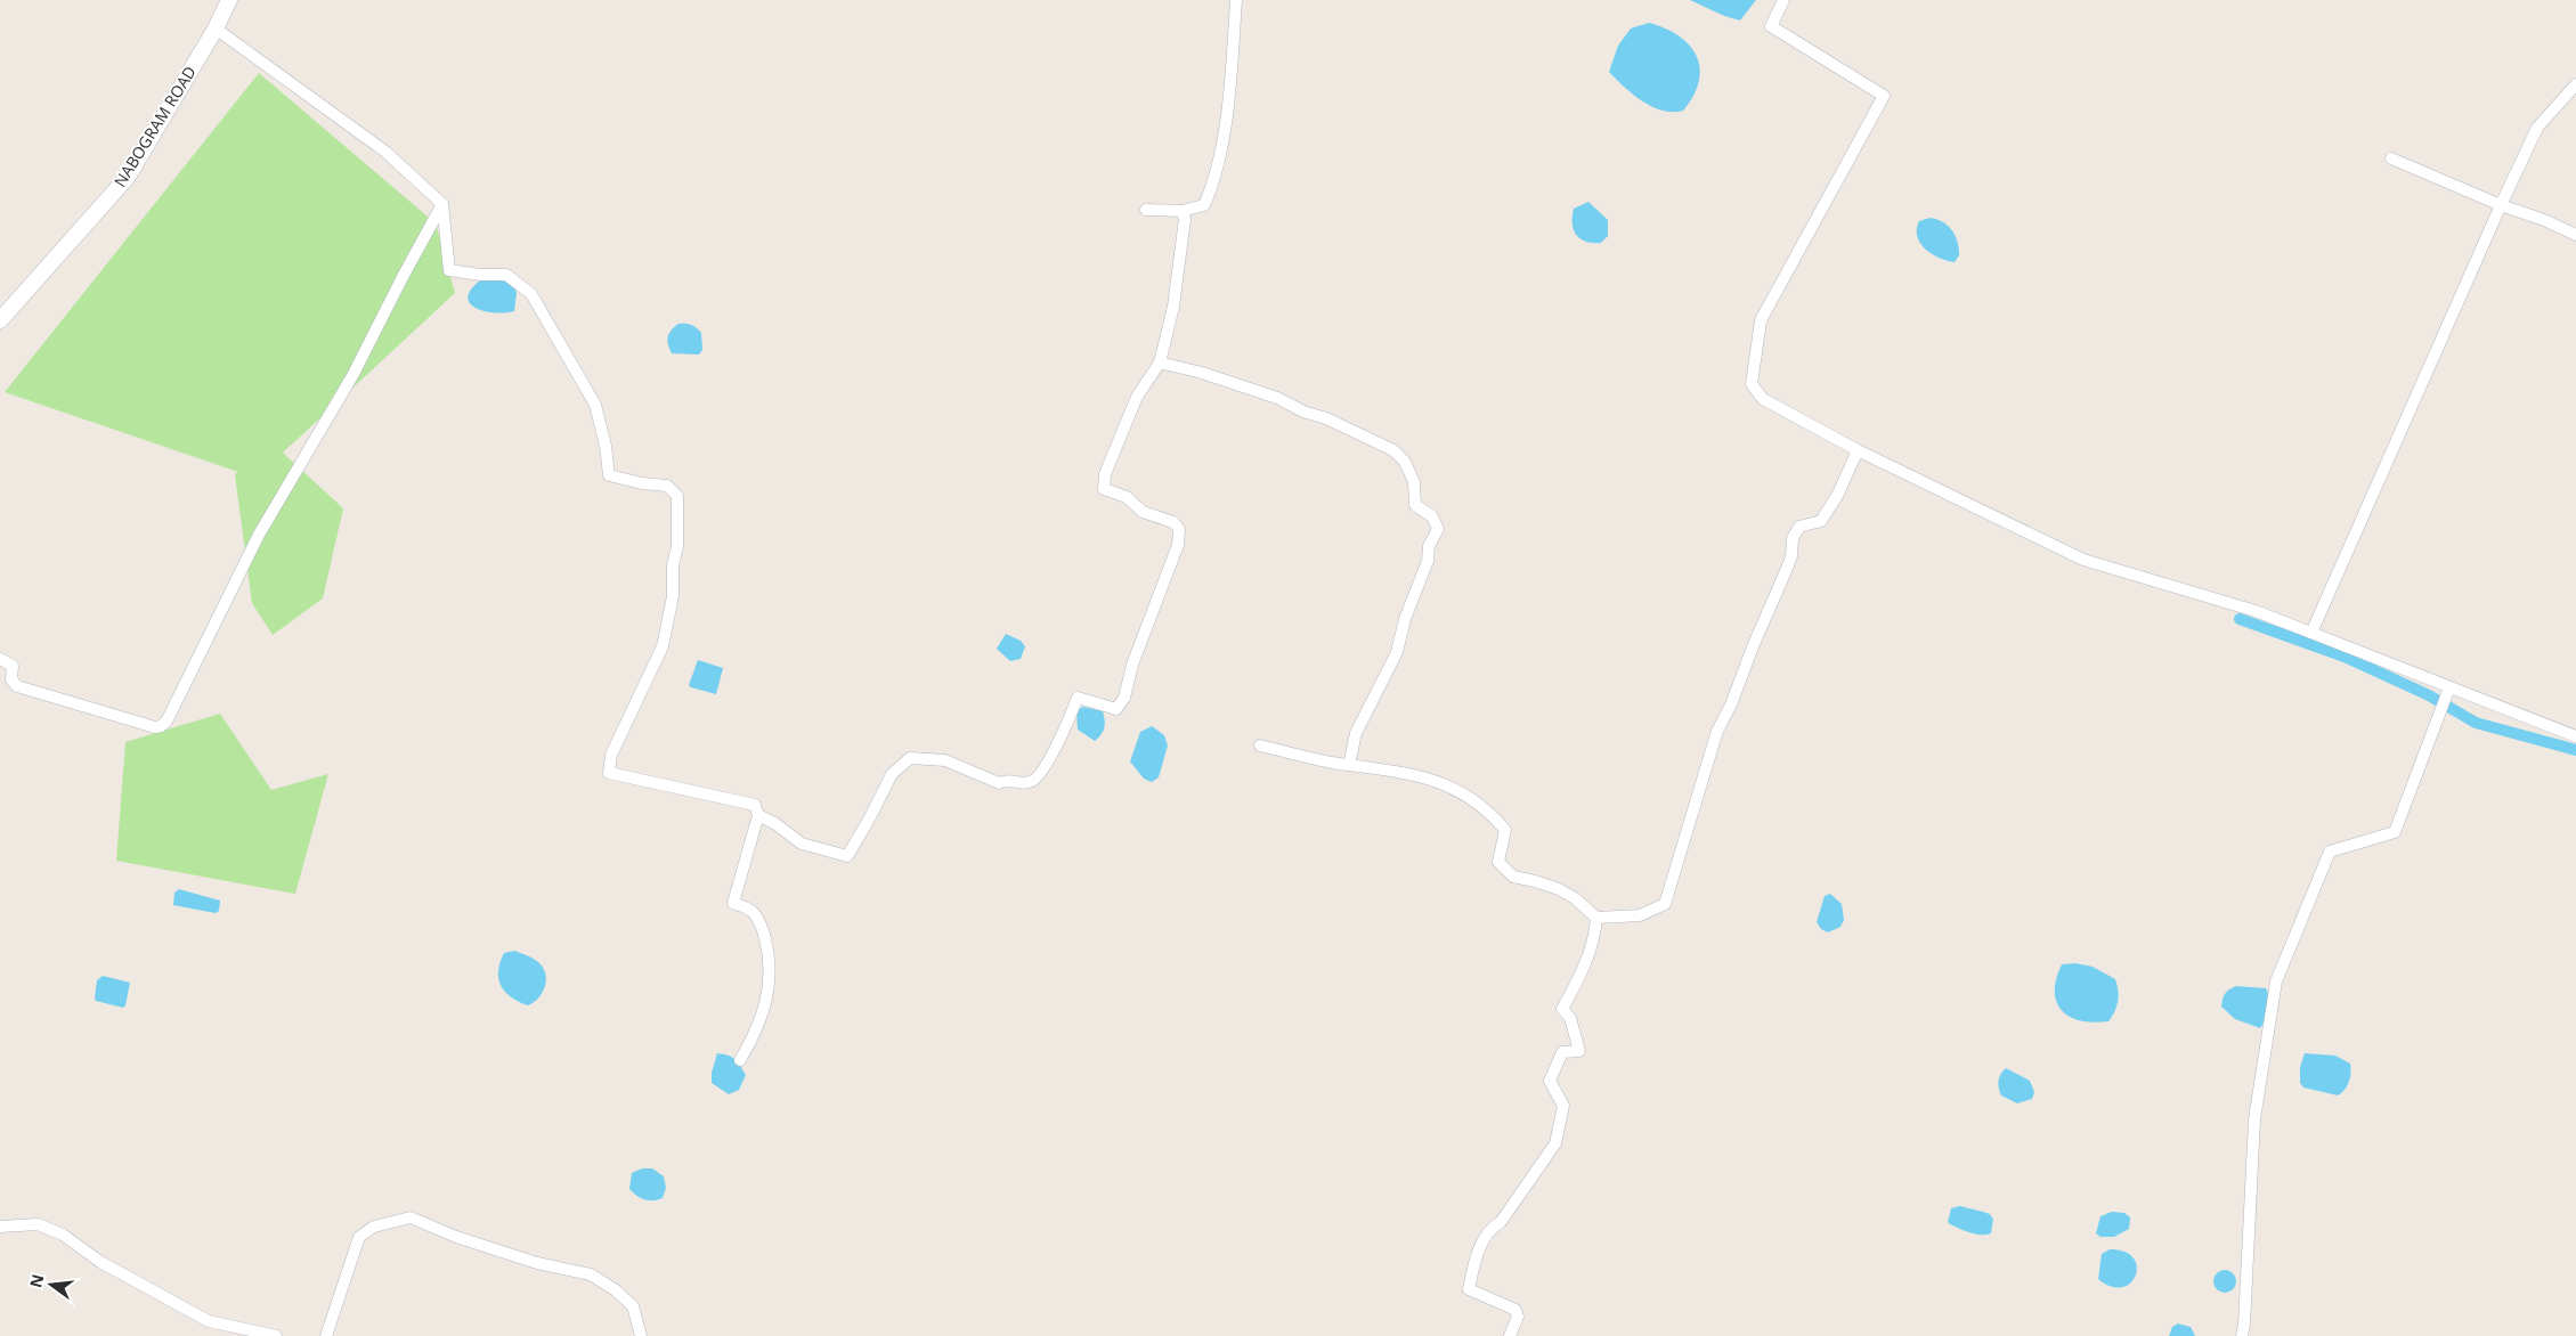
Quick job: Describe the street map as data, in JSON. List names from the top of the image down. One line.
{"streets":{"main road":["NABOGRAM ROAD"]},"north":"left"}
